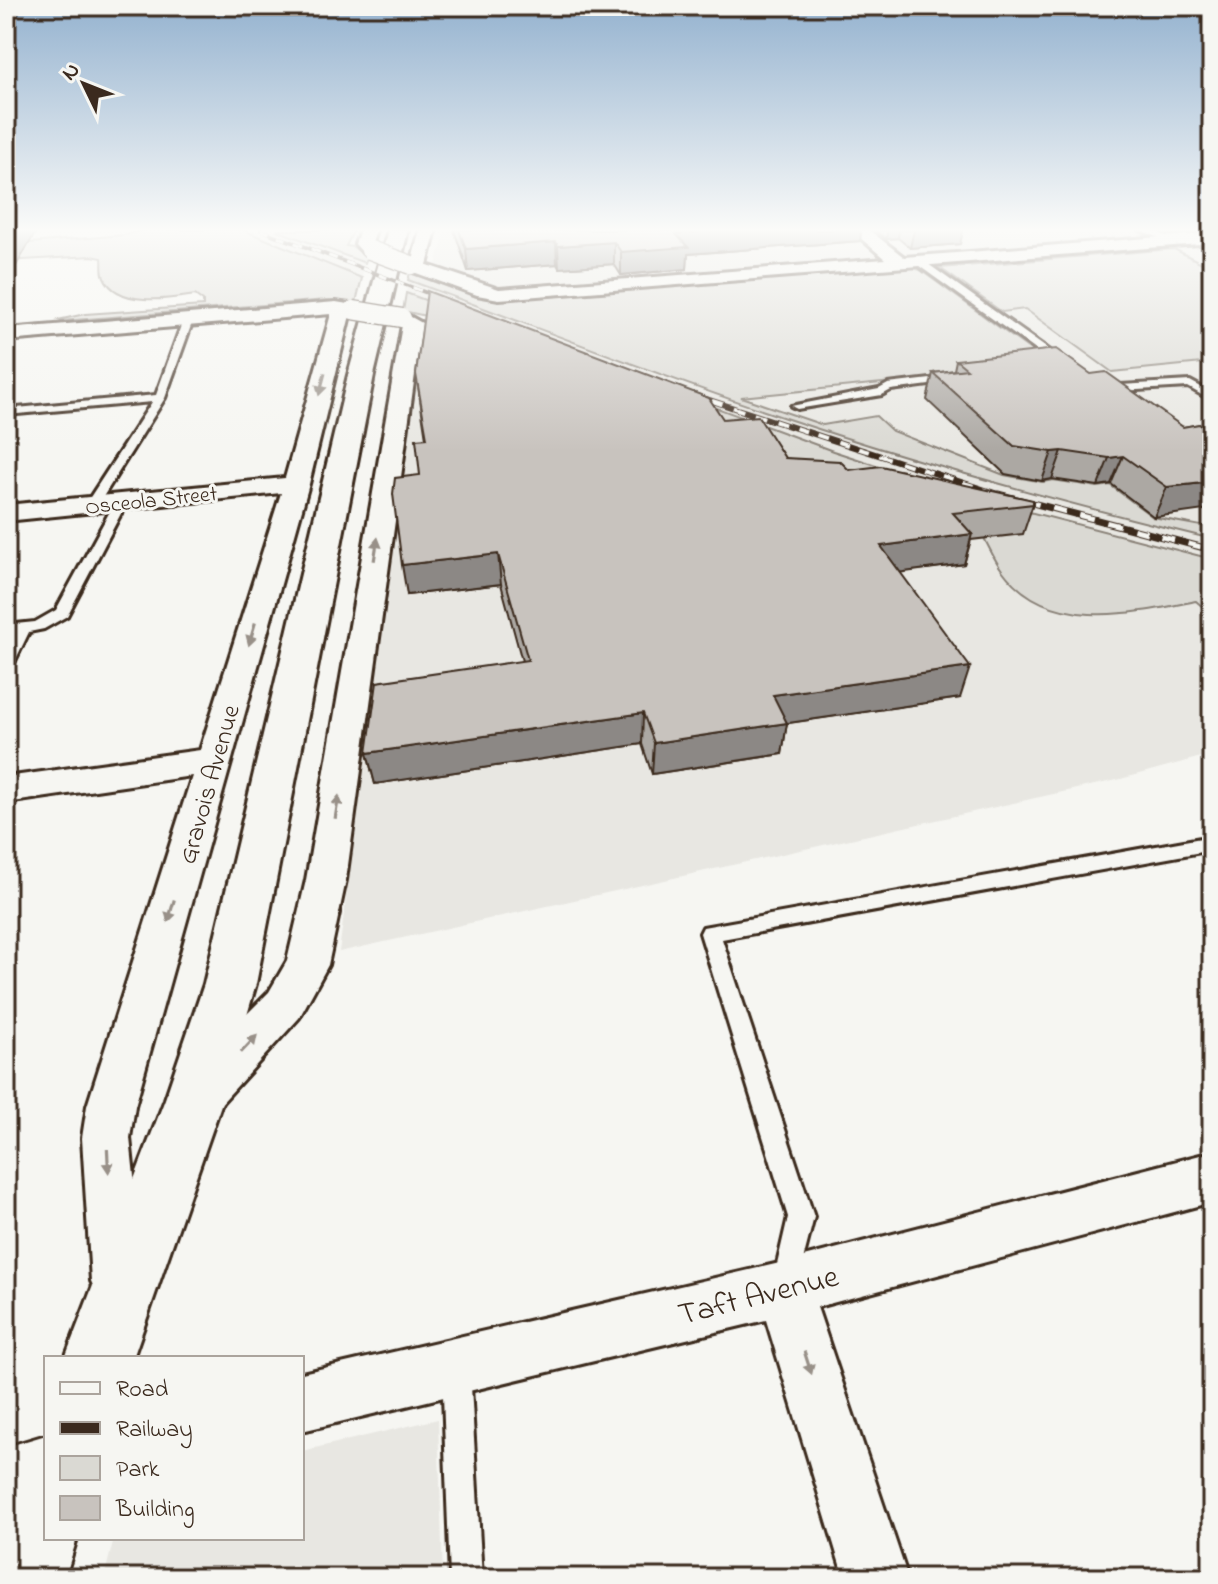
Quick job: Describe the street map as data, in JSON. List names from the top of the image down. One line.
{"streets":{"main road":["Gravois Avenue"],"street":["Osceola Street","Taft Avenue"]},"crossings":[["Osceola Street","Gravois Avenue"]],"legend":["Road","Railway","Park","Building"],"north":"top left"}
